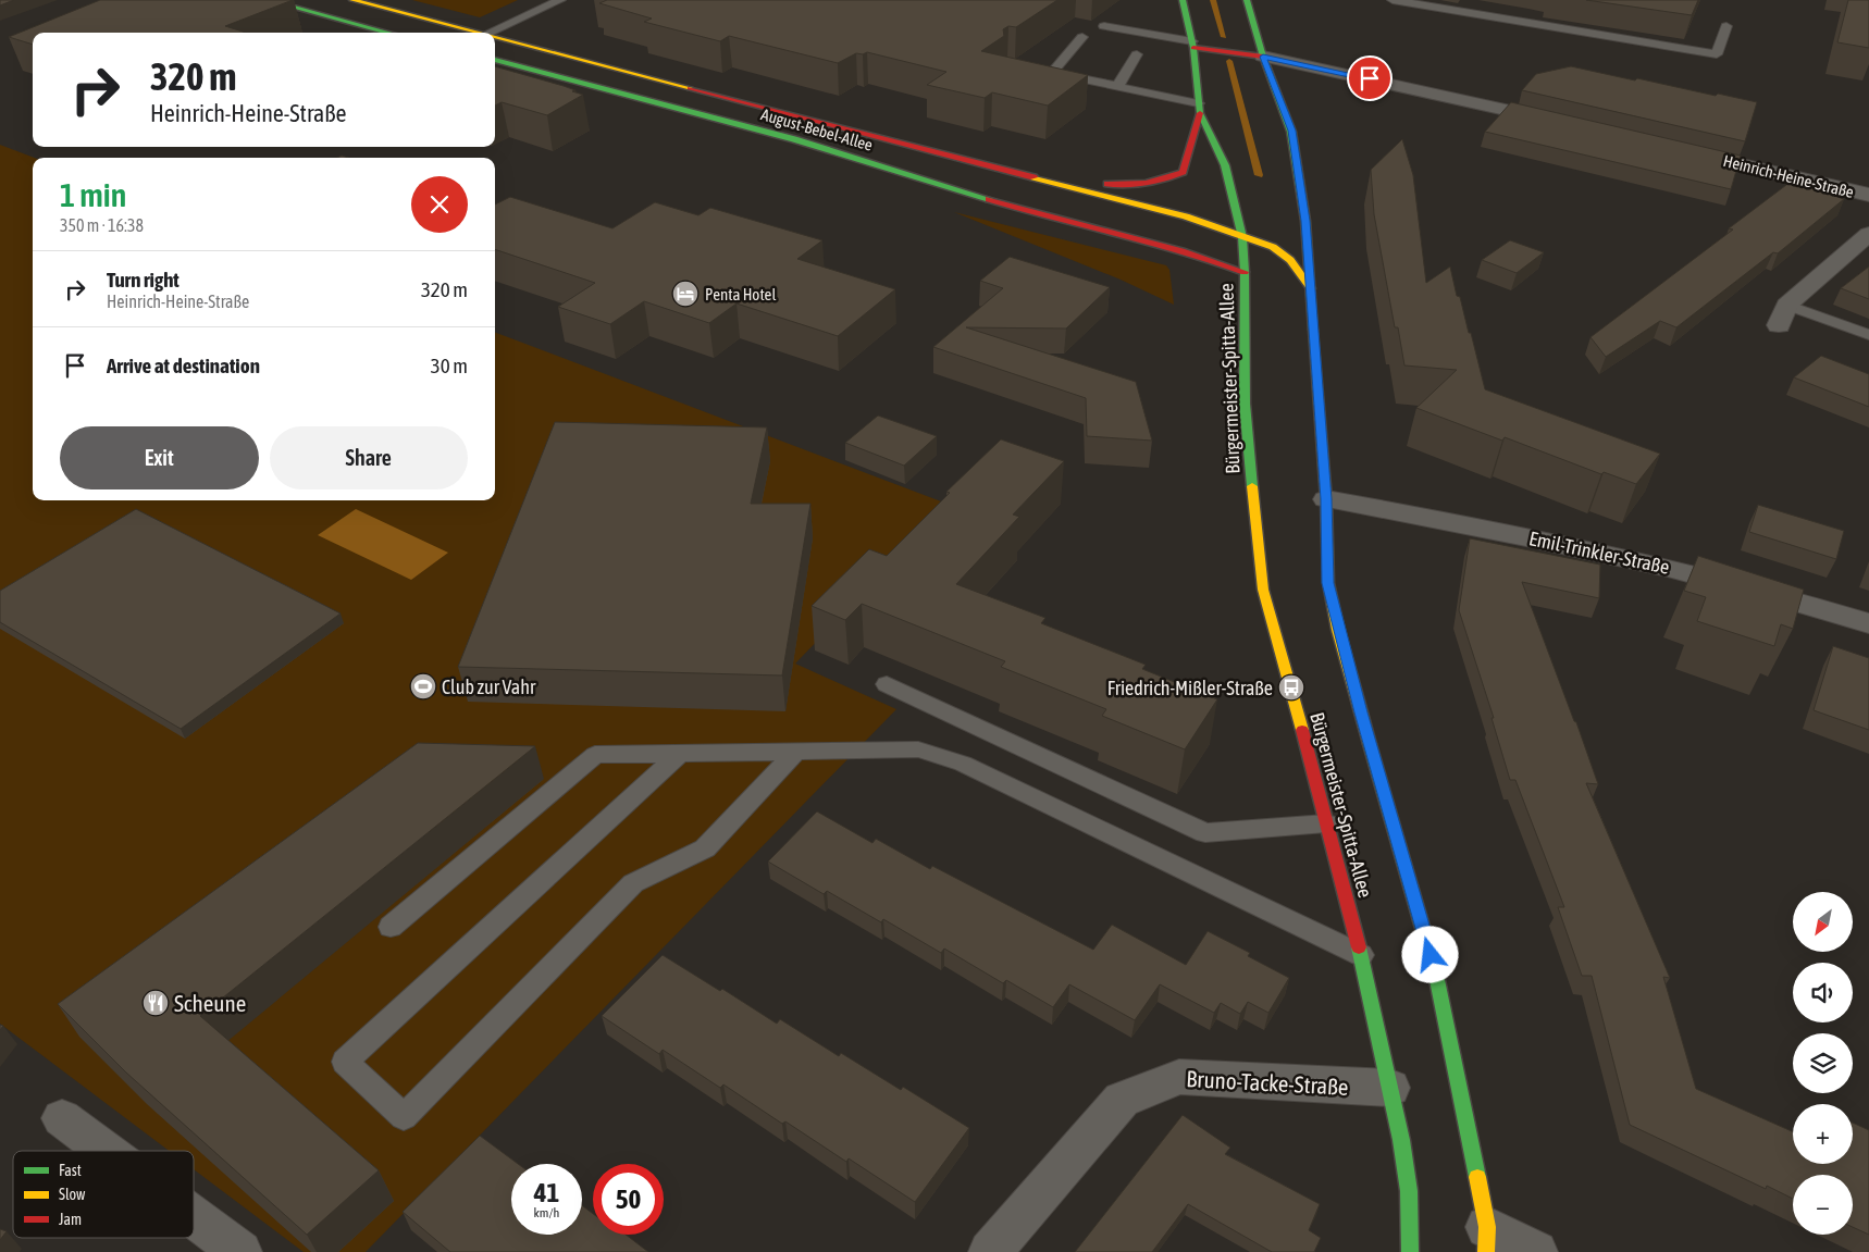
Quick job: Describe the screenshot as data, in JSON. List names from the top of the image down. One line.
{"streets":{"main road":["August-Bebel-Allee","Bürgermeister-Spitta-Allee"],"street":["Heinrich-Heine-Straße","Emil-Trinkler-Straße","Bruno-Tacke-Straße"]},"crossings":[["August-Bebel-Allee","Bürgermeister-Spitta-Allee"],["Bürgermeister-Spitta-Allee","Bruno-Tacke-Straße"]],"places":{"hotel":["Penta Hotel"],"sports":["Club zur Vahr"],"bus stop":["Friedrich-Mißler-Straße"],"restaurant":["Scheune"]},"legend":["Fast","Slow","Jam"],"north":"bottom left","page":{"turn":["320 m","Heinrich-Heine-Straße"],"heading":["1 min","350 m · 16:38"],"list":[{"name":"Turn right","note":"Heinrich-Heine-Straße","value":"320 m"},{"name":"Arrive at destination","value":"30 m"}],"buttons":["Exit","Share"],"map_buttons":["+","−"],"speed":"41 km/h","limit":"50"}}
